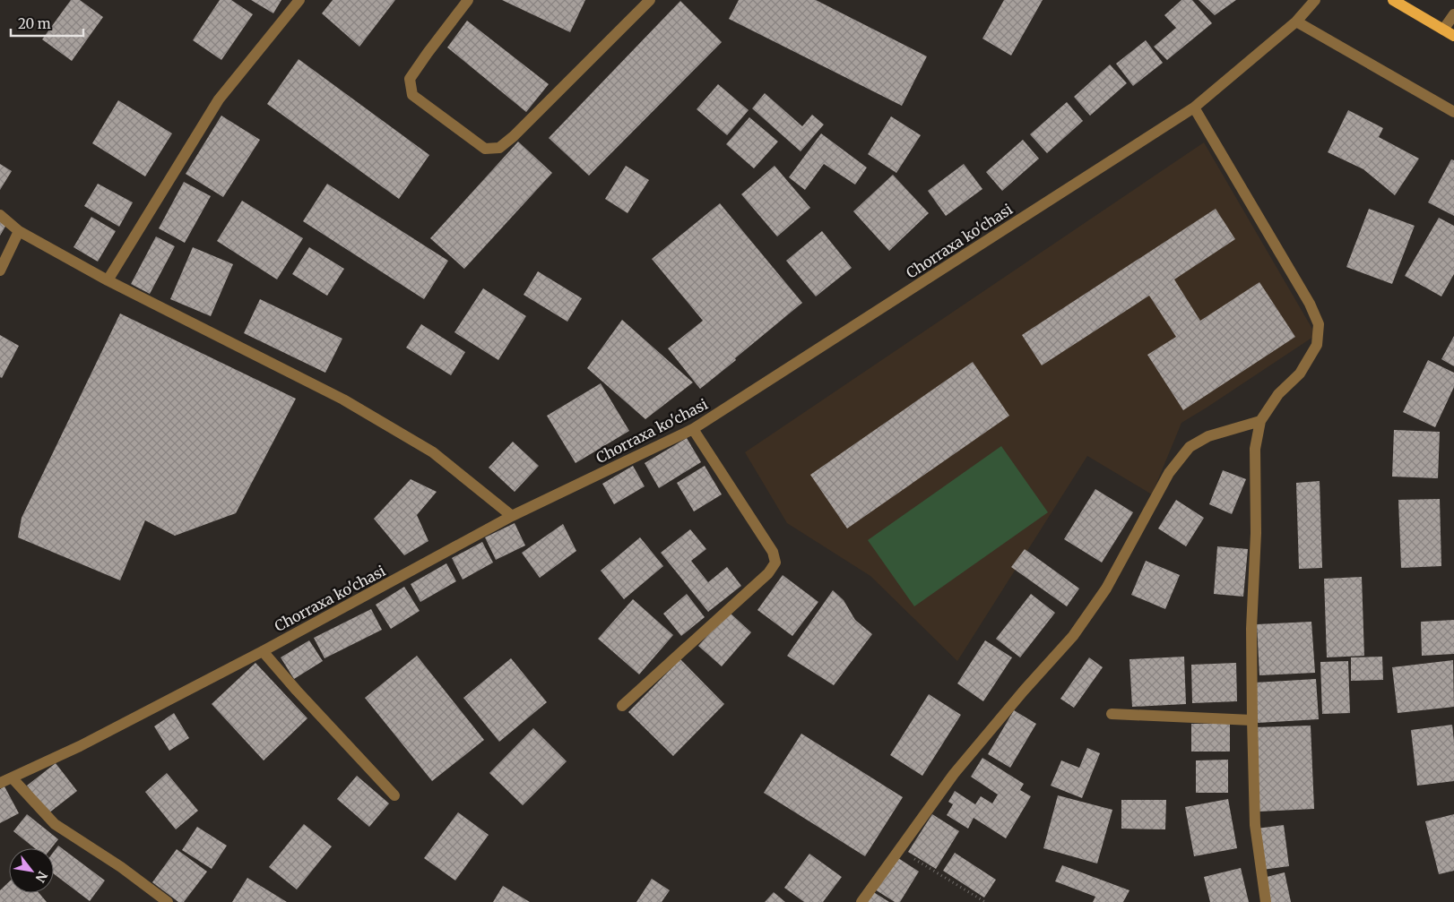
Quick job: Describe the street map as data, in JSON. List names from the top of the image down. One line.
{"streets":{"street":["Chorraxa ko'chasi"]},"scale_bar":"20 m","north":"bottom right"}
